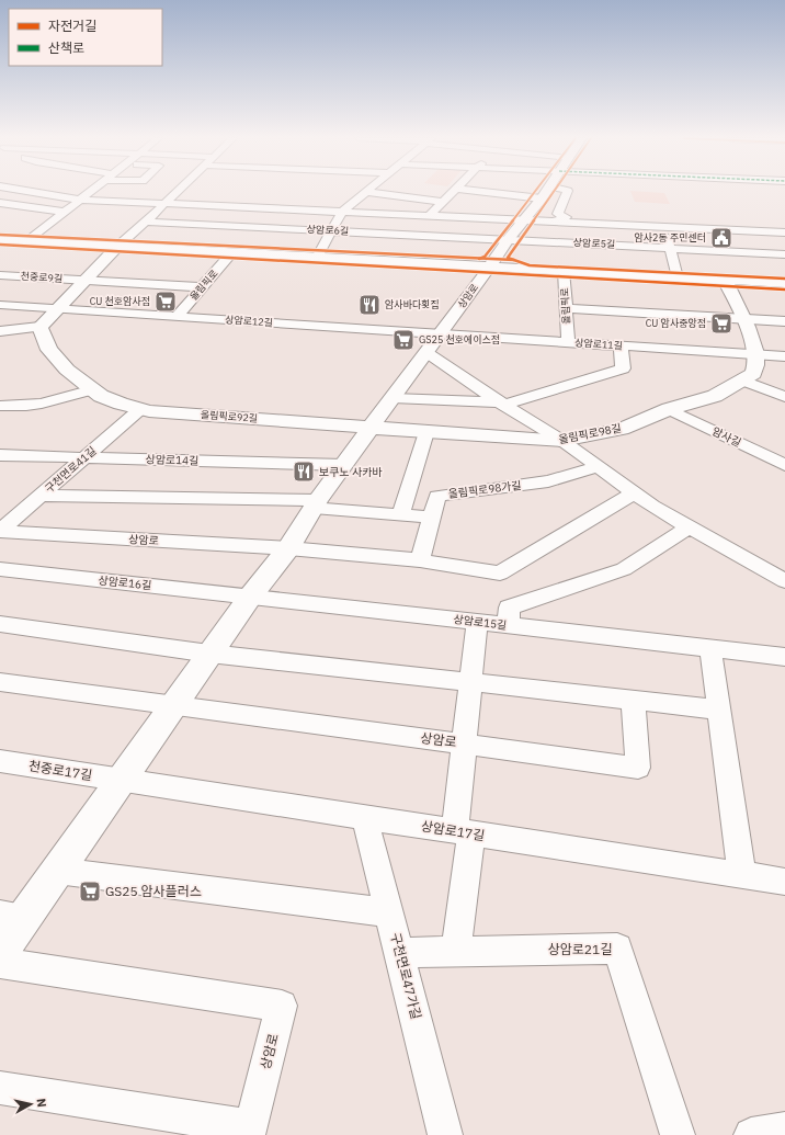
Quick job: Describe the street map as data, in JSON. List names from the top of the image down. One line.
{"streets":{"street":["상암로6길","상암로5길","천중로9길","올림픽로","상암로","상암로12길","상암로11길","올림픽로92길","올림픽로98길","암사길","상암로14길","구천면로41길","올림픽로98가길","상암로16길","상암로15길","천중로17길","상암로17길","상암로21길","구천면로47가길"]},"crossings":[["상암로6길","상암로5길"],["상암로6길","상암로"],["상암로5길","상암로"],["올림픽로","상암로"],["올림픽로","상암로12길"],["올림픽로","상암로11길"],["상암로","상암로12길"],["상암로","상암로11길"],["상암로","올림픽로92길"],["상암로","올림픽로98길"],["상암로","상암로14길"],["상암로","구천면로41길"],["상암로","올림픽로98가길"],["상암로","상암로16길"],["상암로","상암로15길"],["상암로","천중로17길"],["상암로","상암로17길"],["상암로12길","상암로11길"],["상암로11길","올림픽로98길"],["올림픽로92길","올림픽로98길"],["올림픽로92길","구천면로41길"],["올림픽로98길","암사길"],["상암로14길","구천면로41길"],["상암로16길","상암로15길"],["천중로17길","상암로17길"],["상암로17길","구천면로47가길"],["상암로21길","구천면로47가길"]],"places":{"public building":["암사2동 주민센터"],"supermarket":["CU 천호암사점","CU 암사중앙점","GS25 천호에이스점","GS25 암사플러스"],"restaurant":["암사바다횟집","보쿠노 사카바"]},"legend":["자전거길","산책로"],"north":"right"}
